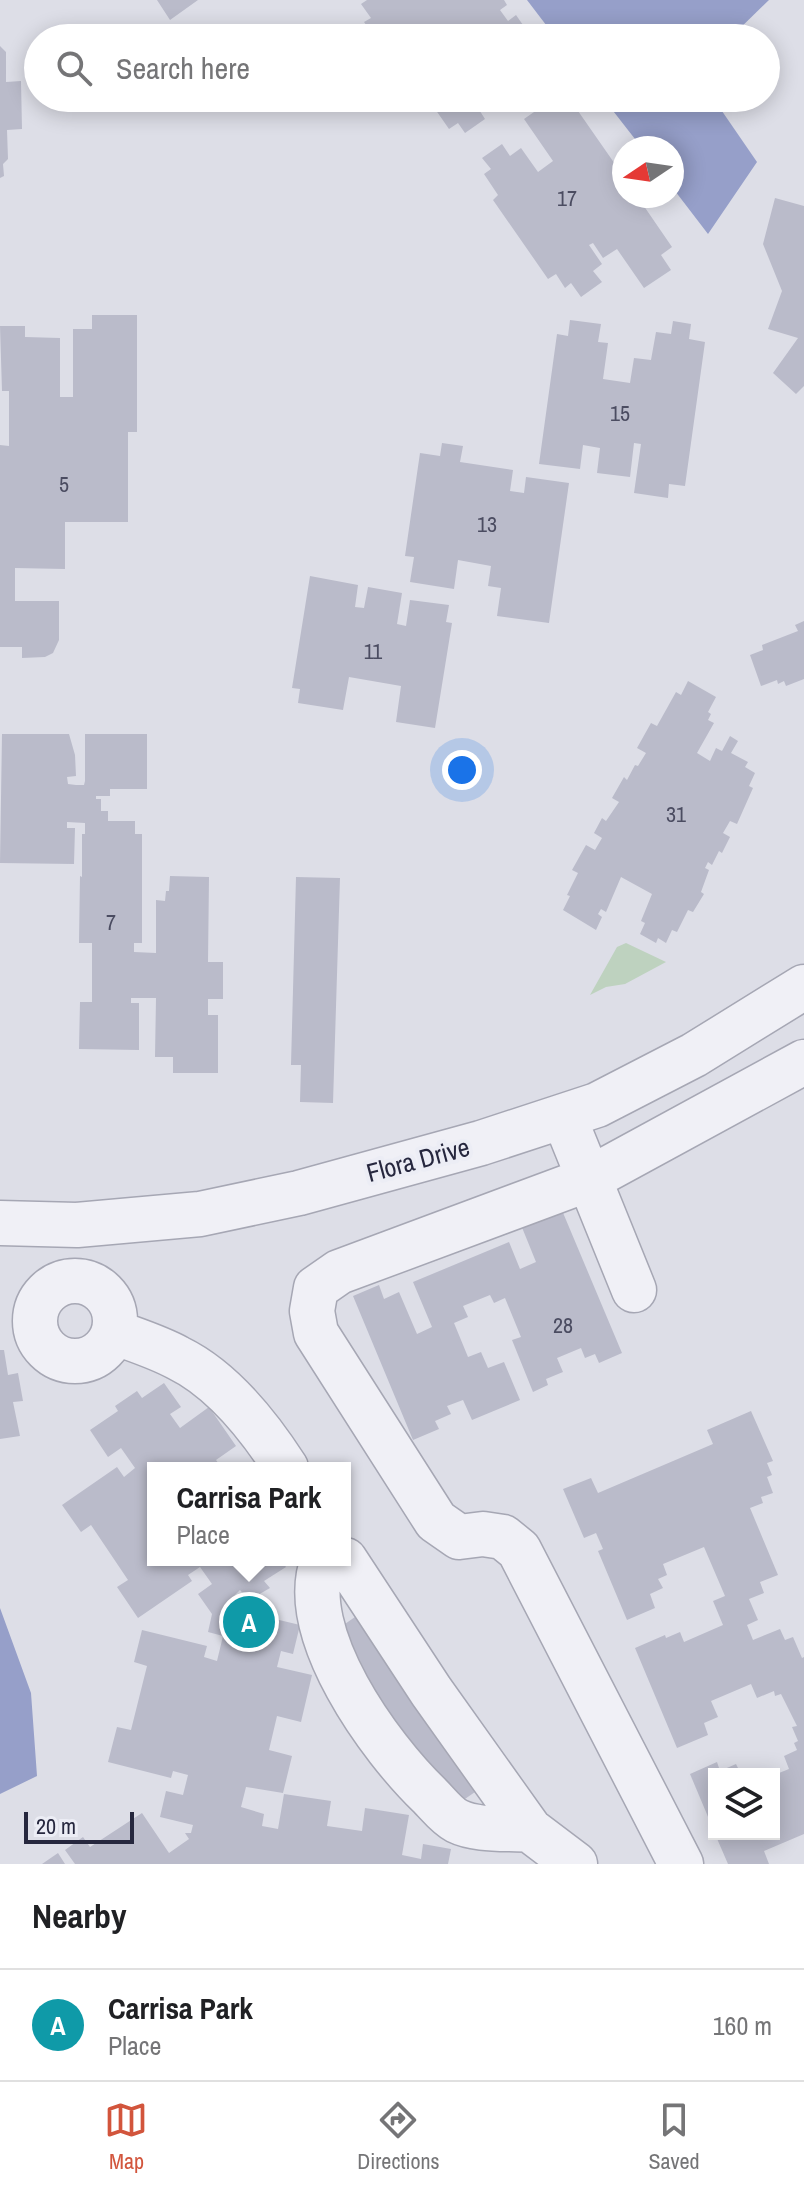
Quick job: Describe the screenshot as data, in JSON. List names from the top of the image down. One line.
{"streets":{"street":["Flora Drive"]},"house_numbers":["17","15","5","13","11","31","7","28"],"scale_bar":"20 m","north":"left","page":{"search":"Search here","popup":["Carrisa Park","Place"],"pins":"A","scale":"20 m","heading":"Nearby","list":[{"mark":"A","name":"Carrisa Park","note":"Place","value":"160 m"}],"nav":["Map","Directions","Saved"]}}
